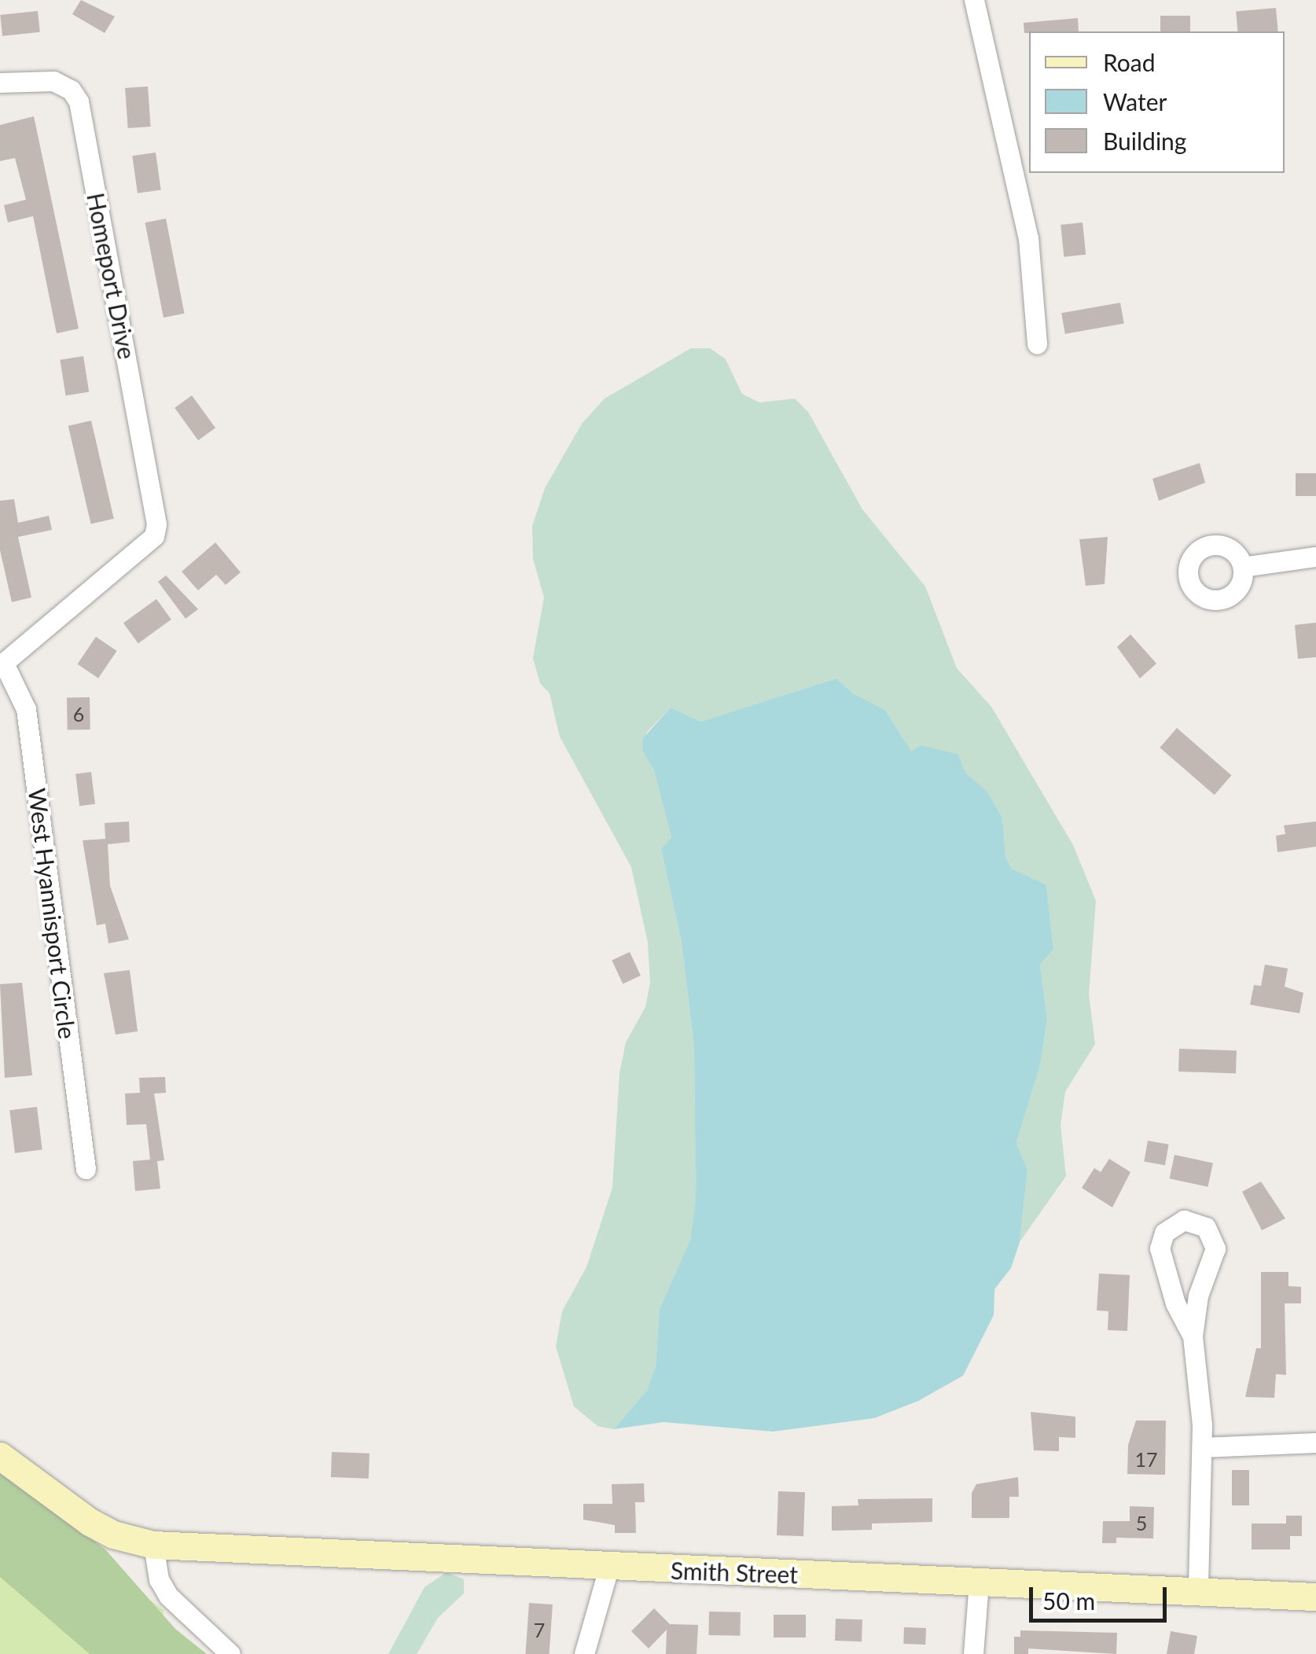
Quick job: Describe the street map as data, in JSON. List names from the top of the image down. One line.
{"streets":{"main road":["Smith Street"],"street":["Homeport Drive","West Hyannisport Circle"]},"crossings":[["Homeport Drive","West Hyannisport Circle"]],"house_numbers":["6","17","5","7"],"legend":["Road","Water","Building"],"scale_bar":"50 m"}
